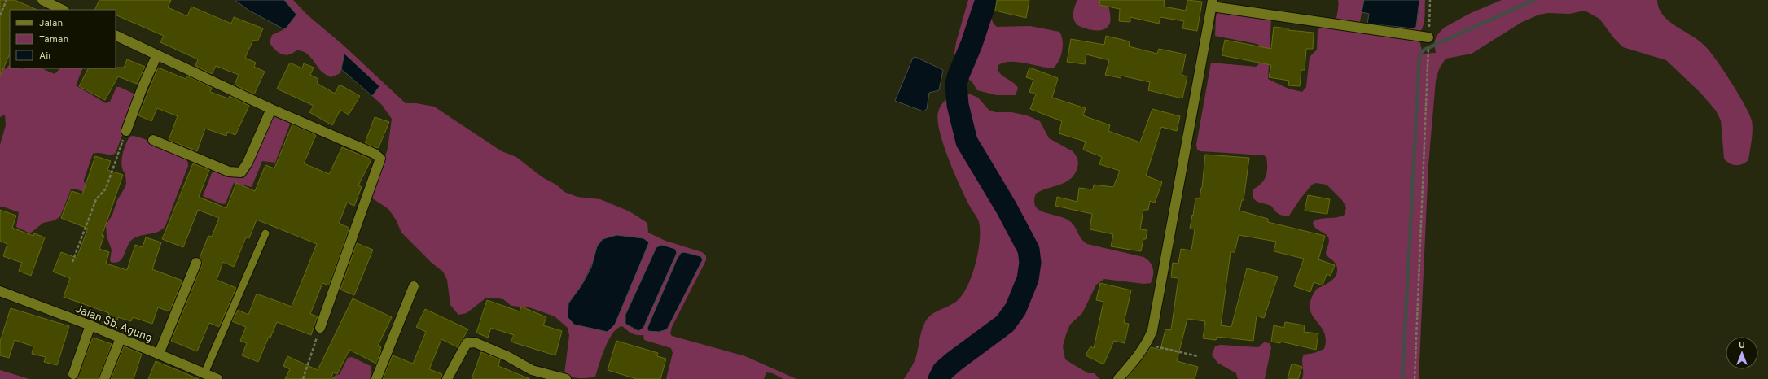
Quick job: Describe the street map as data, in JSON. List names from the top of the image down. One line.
{"streets":{"street":["Jalan Sb. Agung"]},"legend":["Jalan","Taman","Air"],"north":"top"}
